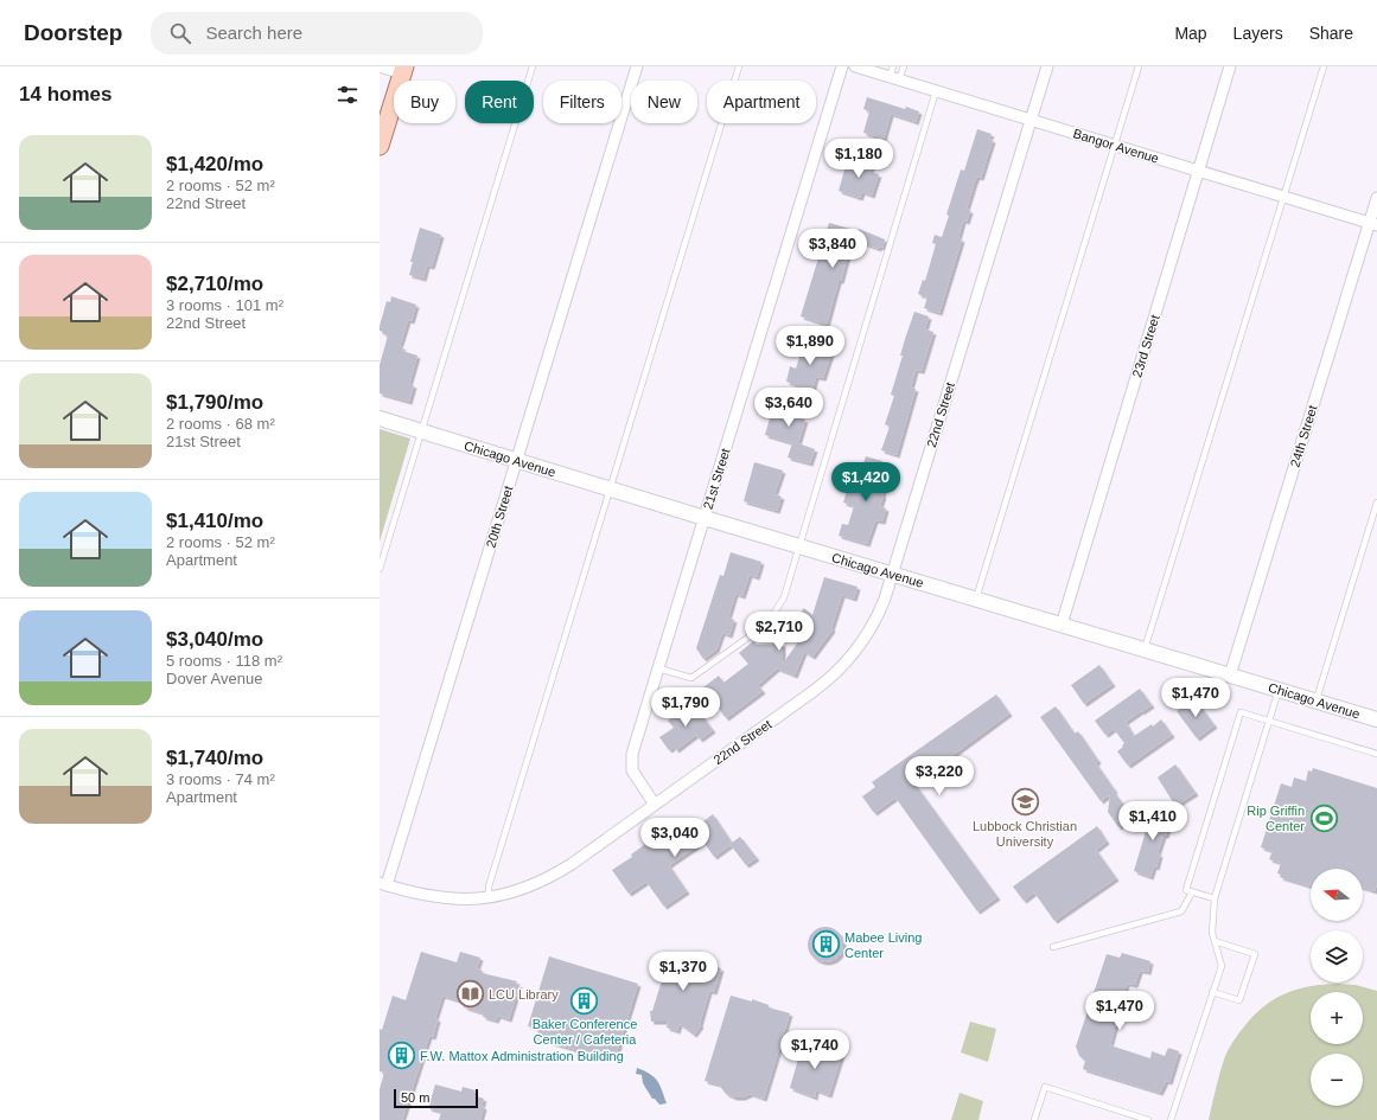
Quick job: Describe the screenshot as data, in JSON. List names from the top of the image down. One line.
{"streets":{"street":["Bangor Avenue","23rd Street","22nd Street","24th Street","Chicago Avenue","21st Street","20th Street"]},"crossings":[["Bangor Avenue","23rd Street"],["Bangor Avenue","22nd Street"],["Bangor Avenue","24th Street"],["23rd Street","Chicago Avenue"],["22nd Street","Chicago Avenue"],["22nd Street","21st Street"],["22nd Street","20th Street"],["24th Street","Chicago Avenue"],["Chicago Avenue","21st Street"],["Chicago Avenue","20th Street"]],"places":{"school or university":["Lubbock Christian University"],"sports":["Rip Griffin Center"],"building":["Mabee Living Center","Baker Conference Center / Cafeteria","F.W. Mattox Administration Building"],"library":["LCU Library"]},"scale_bar":"50 m","north":"left","page":{"header":"Doorstep","search":"Search here","nav":["Map","Layers","Share"],"heading":"14 homes","chip":["Buy","Rent","Filters","New","Apartment"],"list":[{"name":"$1,420/mo","note":"2 rooms · 52 m² · 22nd Street"},{"name":"$2,710/mo","note":"3 rooms · 101 m² · 22nd Street"},{"name":"$1,790/mo","note":"2 rooms · 68 m² · 21st Street"},{"name":"$1,410/mo","note":"2 rooms · 52 m² · Apartment"},{"name":"$3,040/mo","note":"5 rooms · 118 m² · Dover Avenue"},{"name":"$1,740/mo","note":"3 rooms · 74 m² · Apartment"}],"price":["$1,180","$3,840","$1,890","$3,640","$1,420","$2,710","$1,470","$1,790","$3,220","$1,410","$3,040","$1,370","$1,470","$1,740"],"map_buttons":["+","−"],"scale":"50 m"}}
